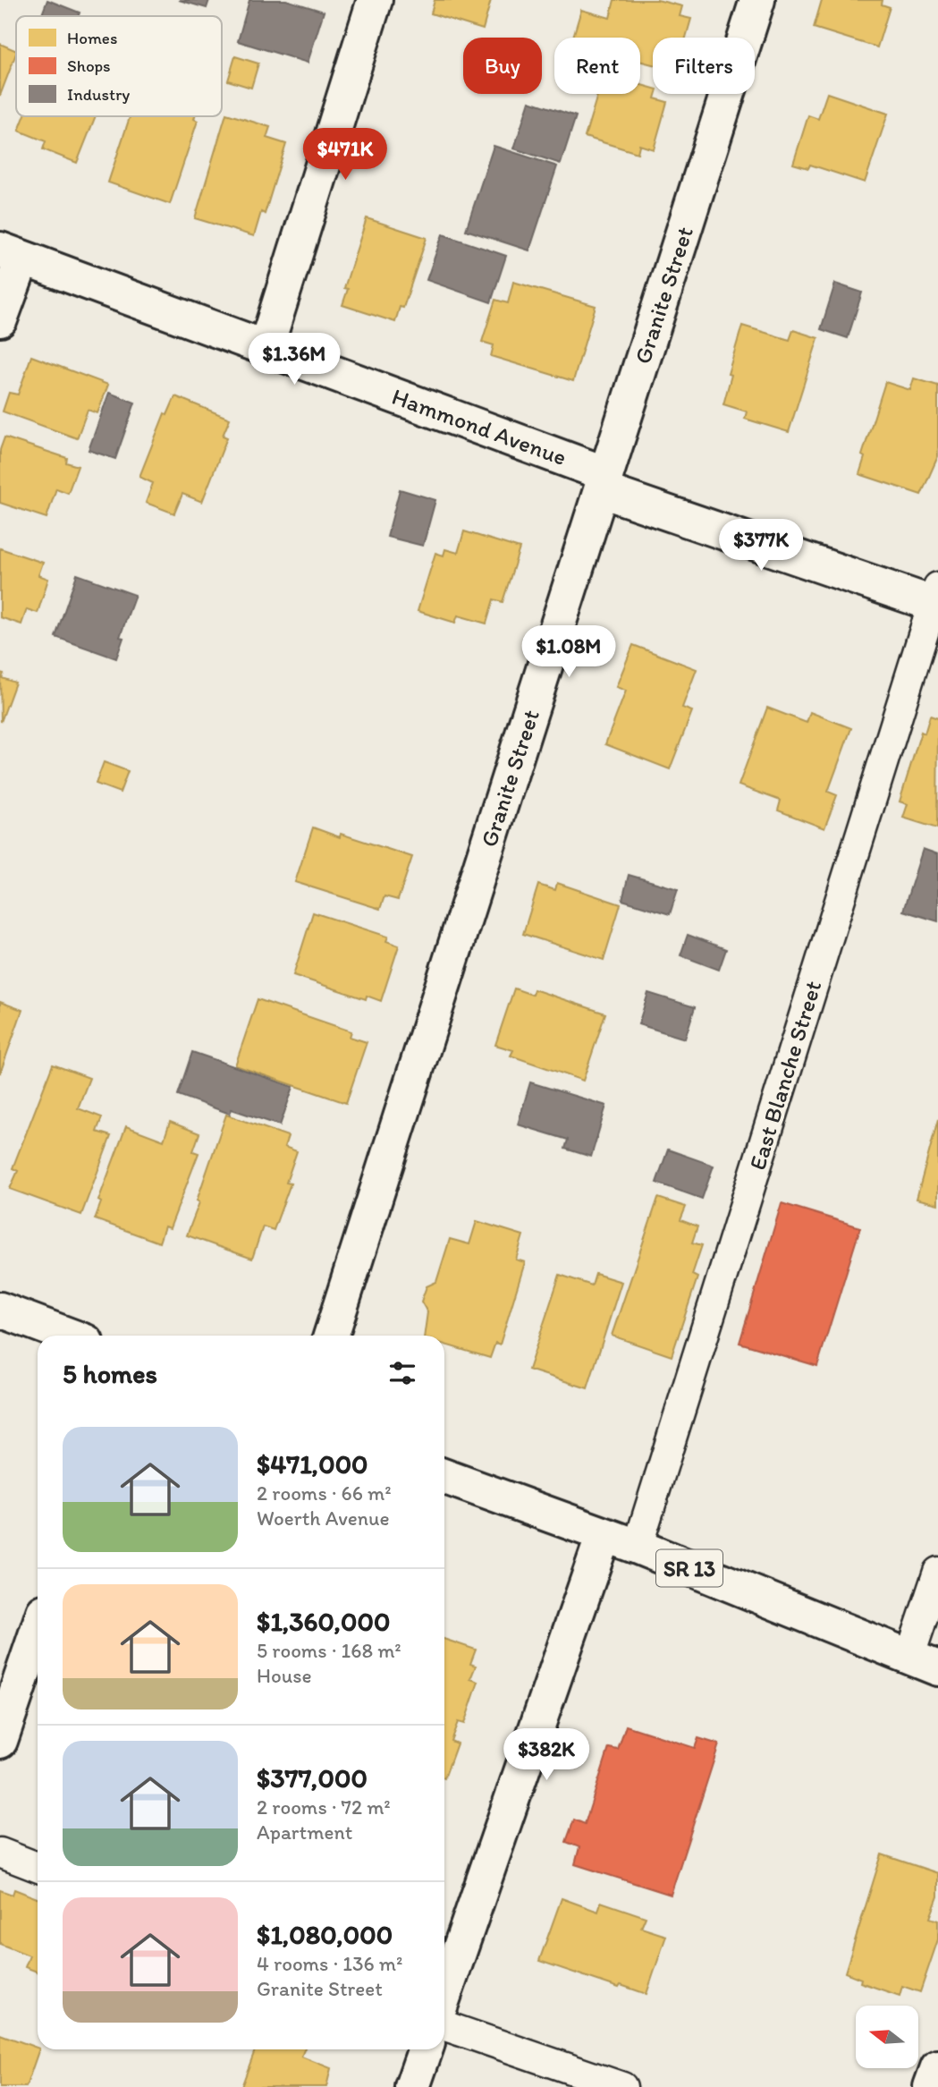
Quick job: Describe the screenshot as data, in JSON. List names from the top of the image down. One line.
{"streets":{"main road":["Granite Street","Hammond Avenue","SR 13"],"lane":["East Blanche Street"]},"crossings":[["Granite Street","Hammond Avenue"],["Hammond Avenue","East Blanche Street"],["East Blanche Street","SR 13"]],"legend":["Homes","Shops","Industry"],"north":"left","page":{"chip":["Buy","Rent","Filters"],"price":["$471K","$1.36M","$377K","$1.08M","$382K"],"heading":"5 homes","list":[{"name":"$471,000","note":"2 rooms · 66 m² · Woerth Avenue"},{"name":"$1,360,000","note":"5 rooms · 168 m² · House"},{"name":"$377,000","note":"2 rooms · 72 m² · Apartment"},{"name":"$1,080,000","note":"4 rooms · 136 m² · Granite Street"}]}}
